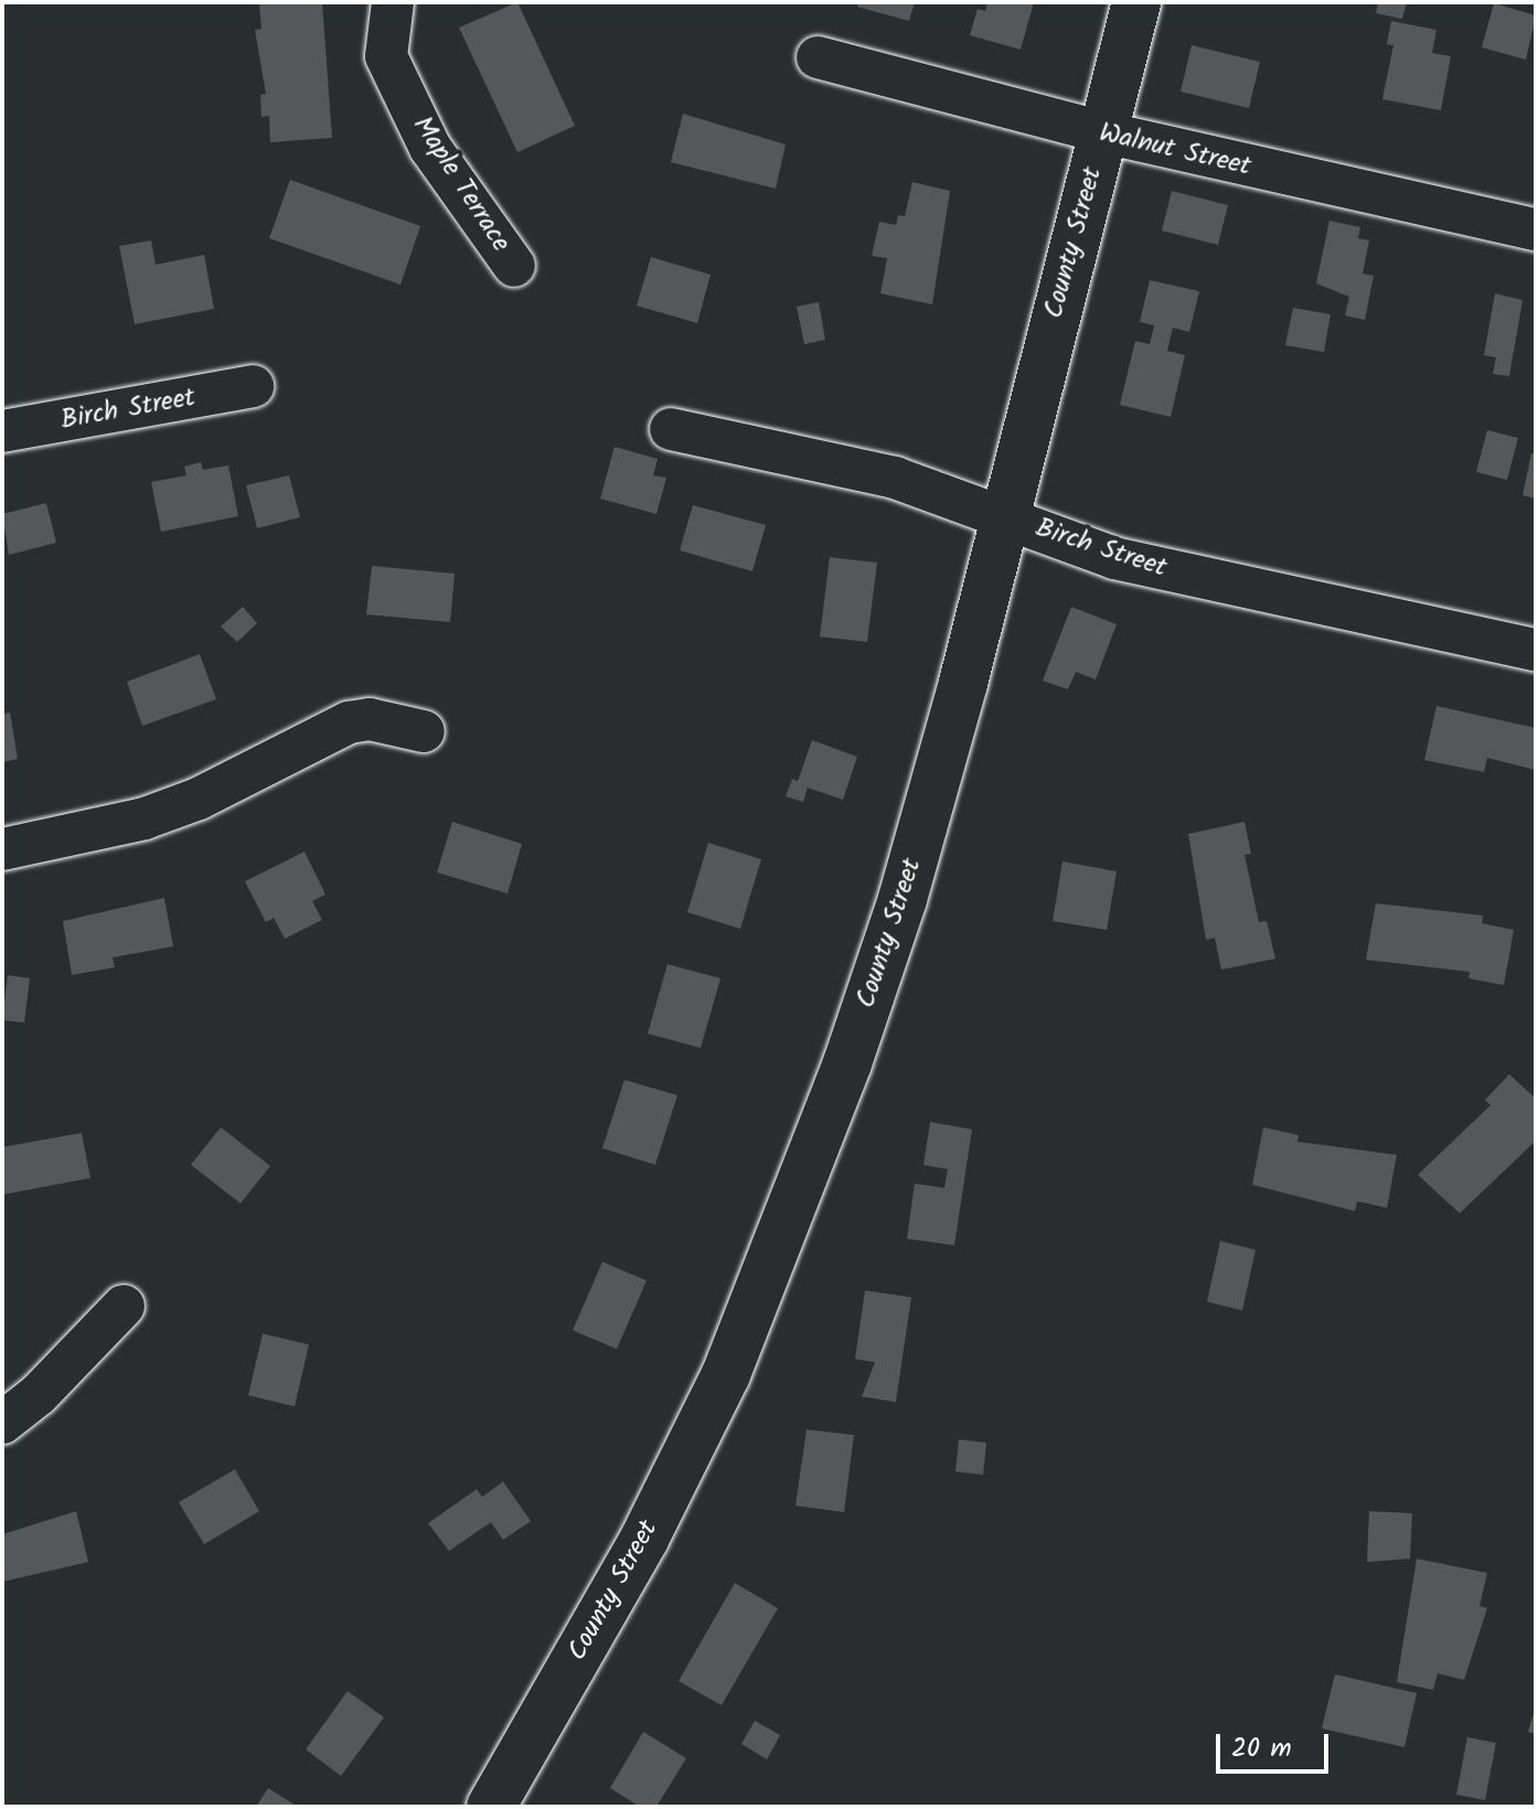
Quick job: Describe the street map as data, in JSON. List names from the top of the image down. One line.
{"streets":{"main road":["County Street"],"street":["Walnut Street","Maple Terrace","Birch Street"]},"crossings":[["Walnut Street","County Street"],["County Street","Birch Street"]],"scale_bar":"20 m"}
